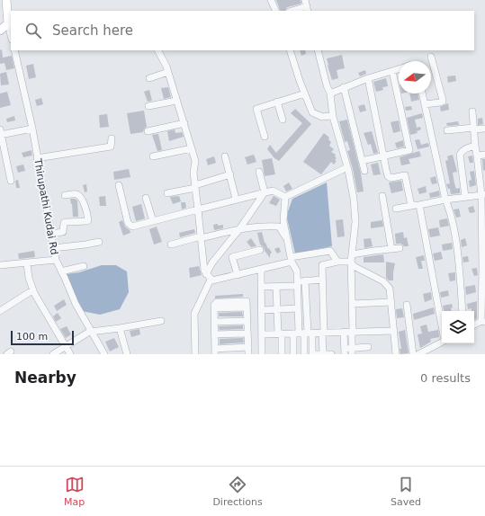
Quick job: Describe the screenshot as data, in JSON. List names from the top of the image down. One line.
{"streets":{"street":["Thirupathi Kudai Rd"]},"scale_bar":"100 m","north":"left","page":{"search":"Search here","scale":"100 m","heading":["Nearby","0 results"],"nav":["Map","Directions","Saved"]}}
